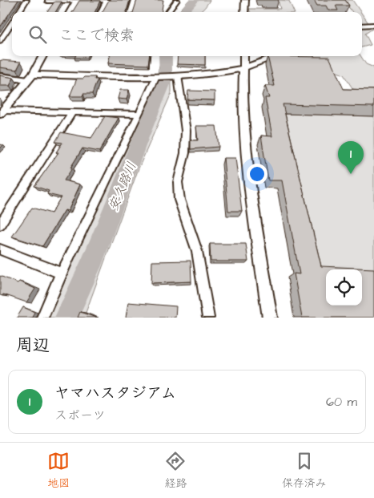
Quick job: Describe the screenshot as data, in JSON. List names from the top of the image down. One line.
{"water":["安久路川"],"page":{"search":"ここで検索","pins":"1","heading":"周辺","list":[{"mark":"1","name":"ヤマハスタジアム","note":"スポーツ","value":"60 m"}],"nav":["地図","経路","保存済み"]}}
